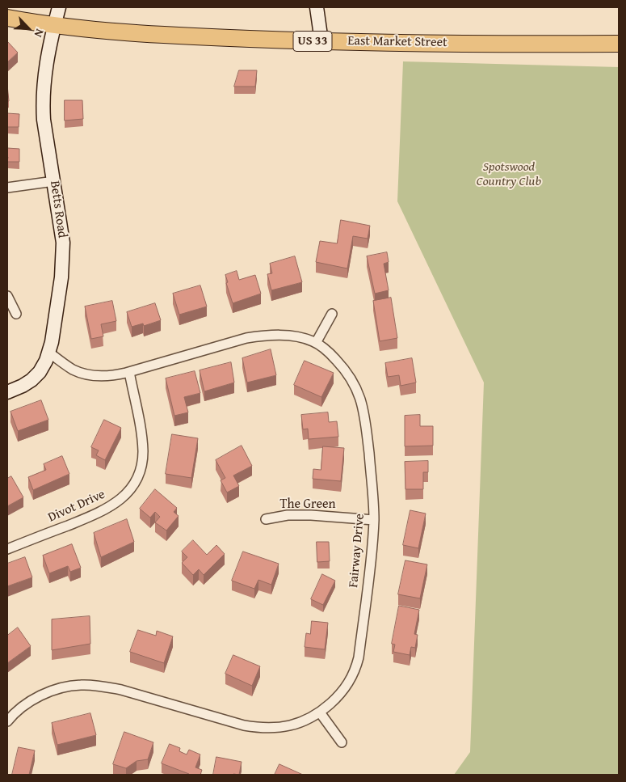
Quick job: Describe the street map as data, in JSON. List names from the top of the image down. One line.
{"streets":{"highway":["US 33","East Market Street"],"street":["Betts Road","The Green","Divot Drive","Fairway Drive"]},"crossings":[["East Market Street","Betts Road"],["Betts Road","Fairway Drive"],["The Green","Fairway Drive"],["Divot Drive","Fairway Drive"]],"parks":["Spotswood Country Club"],"north":"bottom right"}
